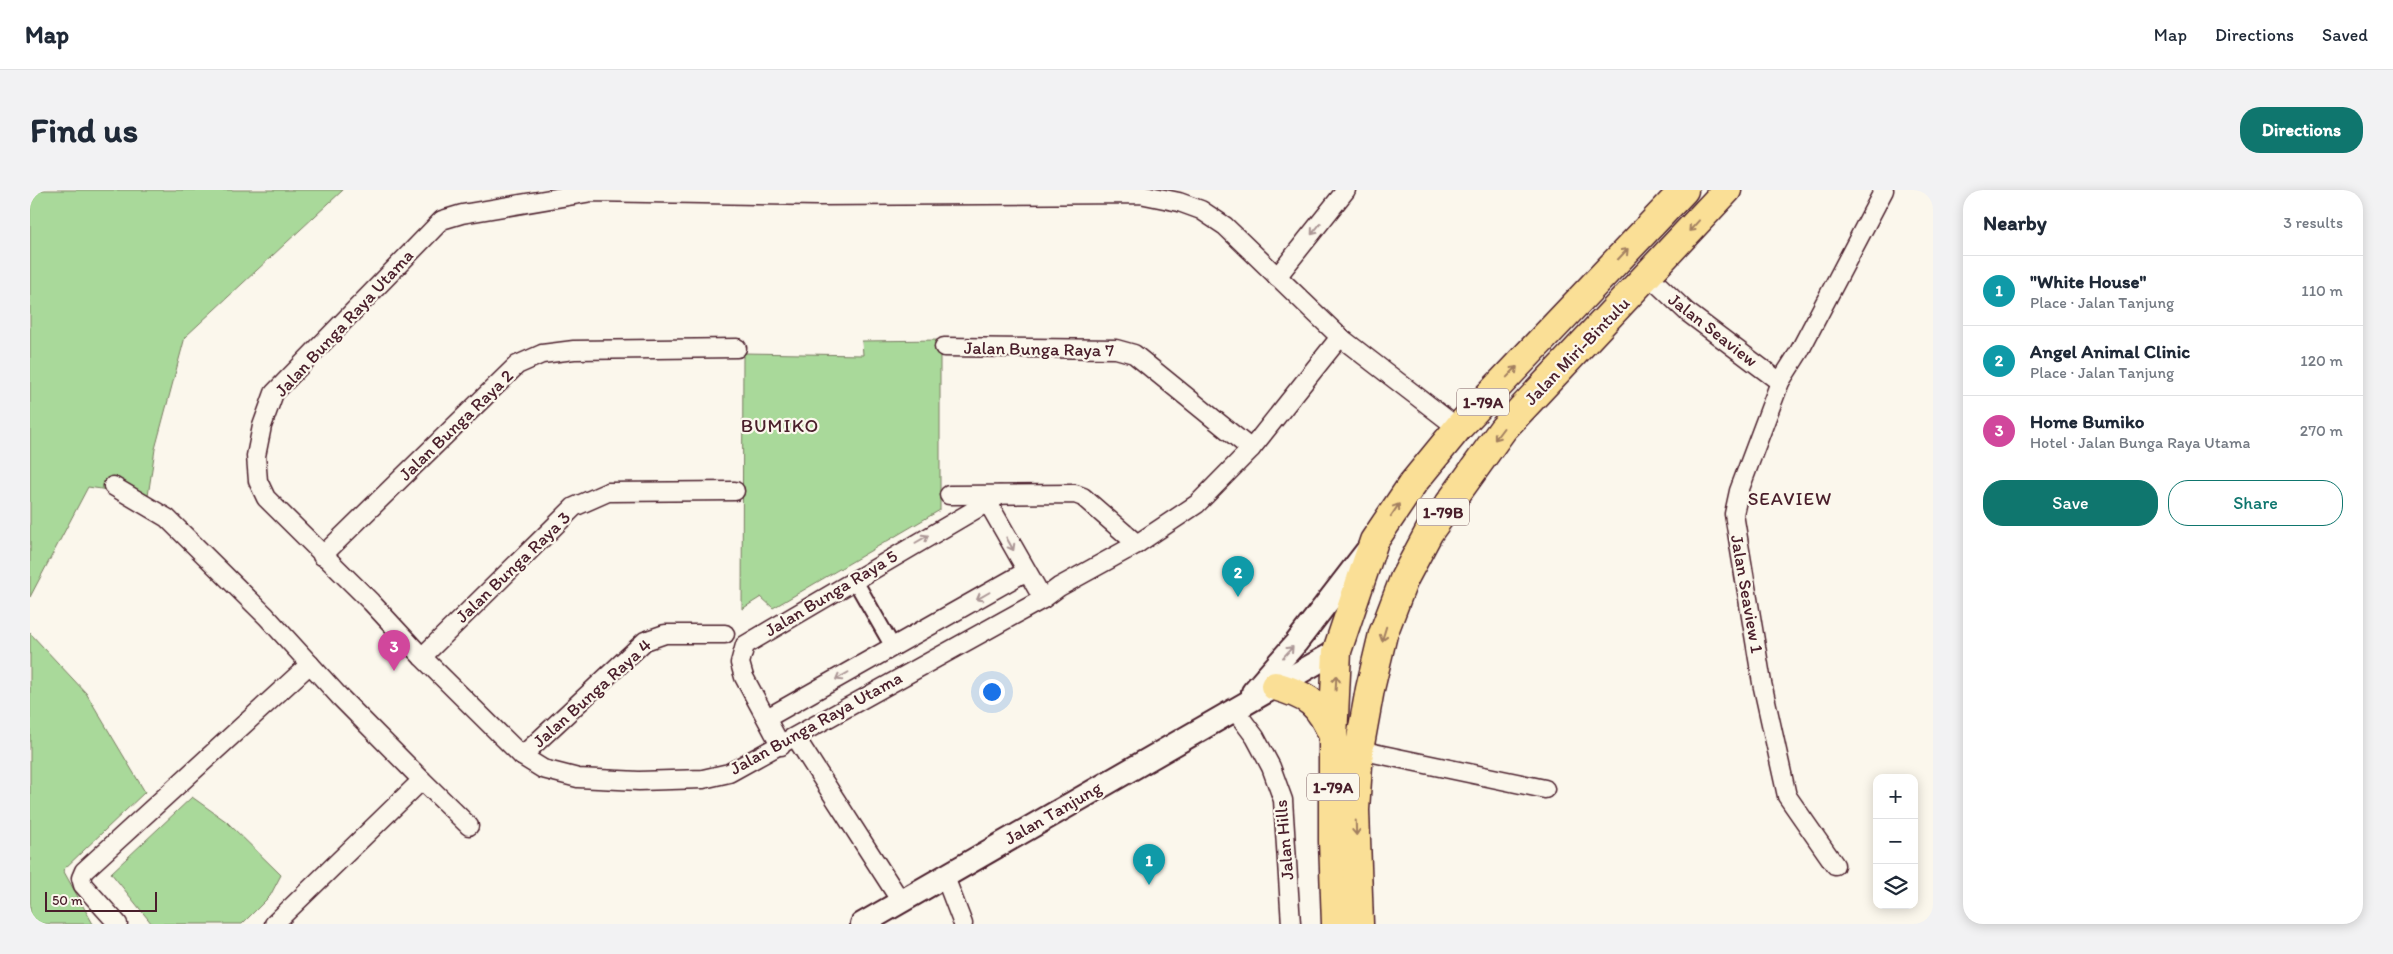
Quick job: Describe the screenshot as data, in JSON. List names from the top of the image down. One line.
{"streets":{"highway":["Jalan Miri-Bintulu","1-79A","1-79B"],"street":["Jalan Bunga Raya Utama","Jalan Seaview","Jalan Bunga Raya 7","Jalan Bunga Raya 2","Jalan Bunga Raya 3","Jalan Bunga Raya 5","Jalan Seaview 1","Jalan Bunga Raya 4","Jalan Tanjung","Jalan Hills"]},"crossings":[["Jalan Bunga Raya Utama","Jalan Bunga Raya 7"],["Jalan Bunga Raya Utama","Jalan Miri-Bintulu"],["Jalan Bunga Raya Utama","Jalan Bunga Raya 2"],["Jalan Bunga Raya Utama","Jalan Bunga Raya 3"],["Jalan Bunga Raya Utama","Jalan Bunga Raya 5"],["Jalan Bunga Raya Utama","Jalan Bunga Raya 4"],["Jalan Seaview","Jalan Miri-Bintulu"],["Jalan Seaview","Jalan Seaview 1"],["Jalan Miri-Bintulu","Jalan Tanjung"],["Jalan Bunga Raya 5","Jalan Tanjung"],["Jalan Tanjung","Jalan Hills"]],"districts":["BUMIKO","SEAVIEW"],"scale_bar":"50 m","page":{"header":"Map","nav":["Map","Directions","Saved"],"buttons":["Directions",["Save","Share"]],"title":"Find us","heading":["Nearby","3 results"],"list":[{"mark":"1","name":"\"White House\"","note":"Place · Jalan Tanjung","value":"110 m"},{"mark":"2","name":"Angel Animal Clinic","note":"Place · Jalan Tanjung","value":"120 m"},{"mark":"3","name":"Home Bumiko","note":"Hotel · Jalan Bunga Raya Utama","value":"270 m"}],"pins":["2","3","1"],"map_buttons":["+","−"],"scale":"50 m"}}
